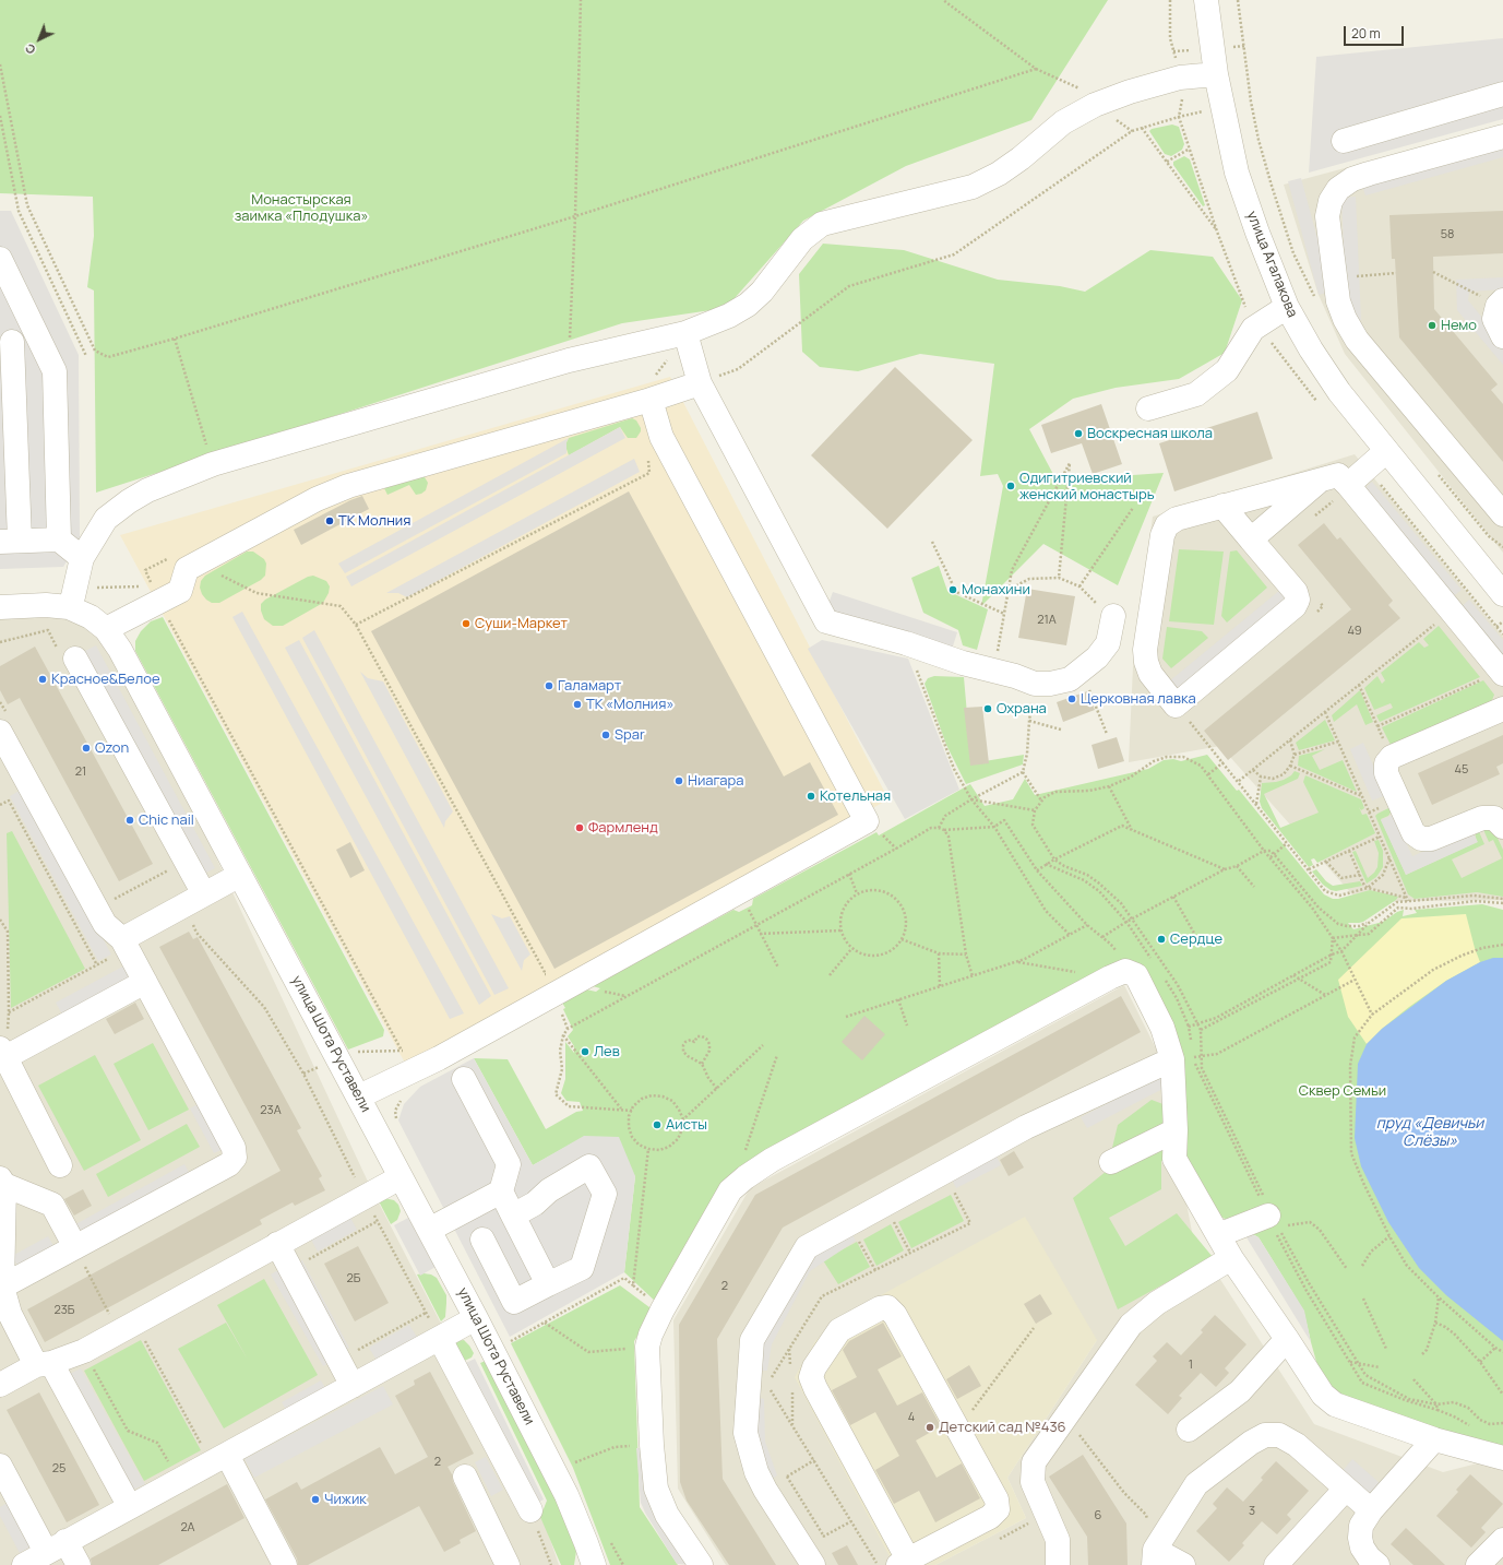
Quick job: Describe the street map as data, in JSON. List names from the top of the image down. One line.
{"streets":{"street":["улица Агалакова","улица Шота Руставели"]},"water":["пруд «Девичьи Слёзы»"],"parks":["Монастырская заимка «Плодушка»","Сквер Семьи"],"places":["Немо","Воскресная школа","Одигитриевский женский монастырь","ТК Молния","Монахини","Суши-Маркет","Красное&Белое","Галамарт","Церковная лавка","ТК «Молния»","Охрана","Spar","Ozon","Ниагара","Котельная","Chic nail","Фармленд","Сердце","Лев","Аисты","Детский сад №436","Чижик"],"house_numbers":["58","21А","49","45","21","23А","2Б","2","23Б","1","4","2","25","3","6","2А"],"scale_bar":"20 m","north":"bottom left"}
